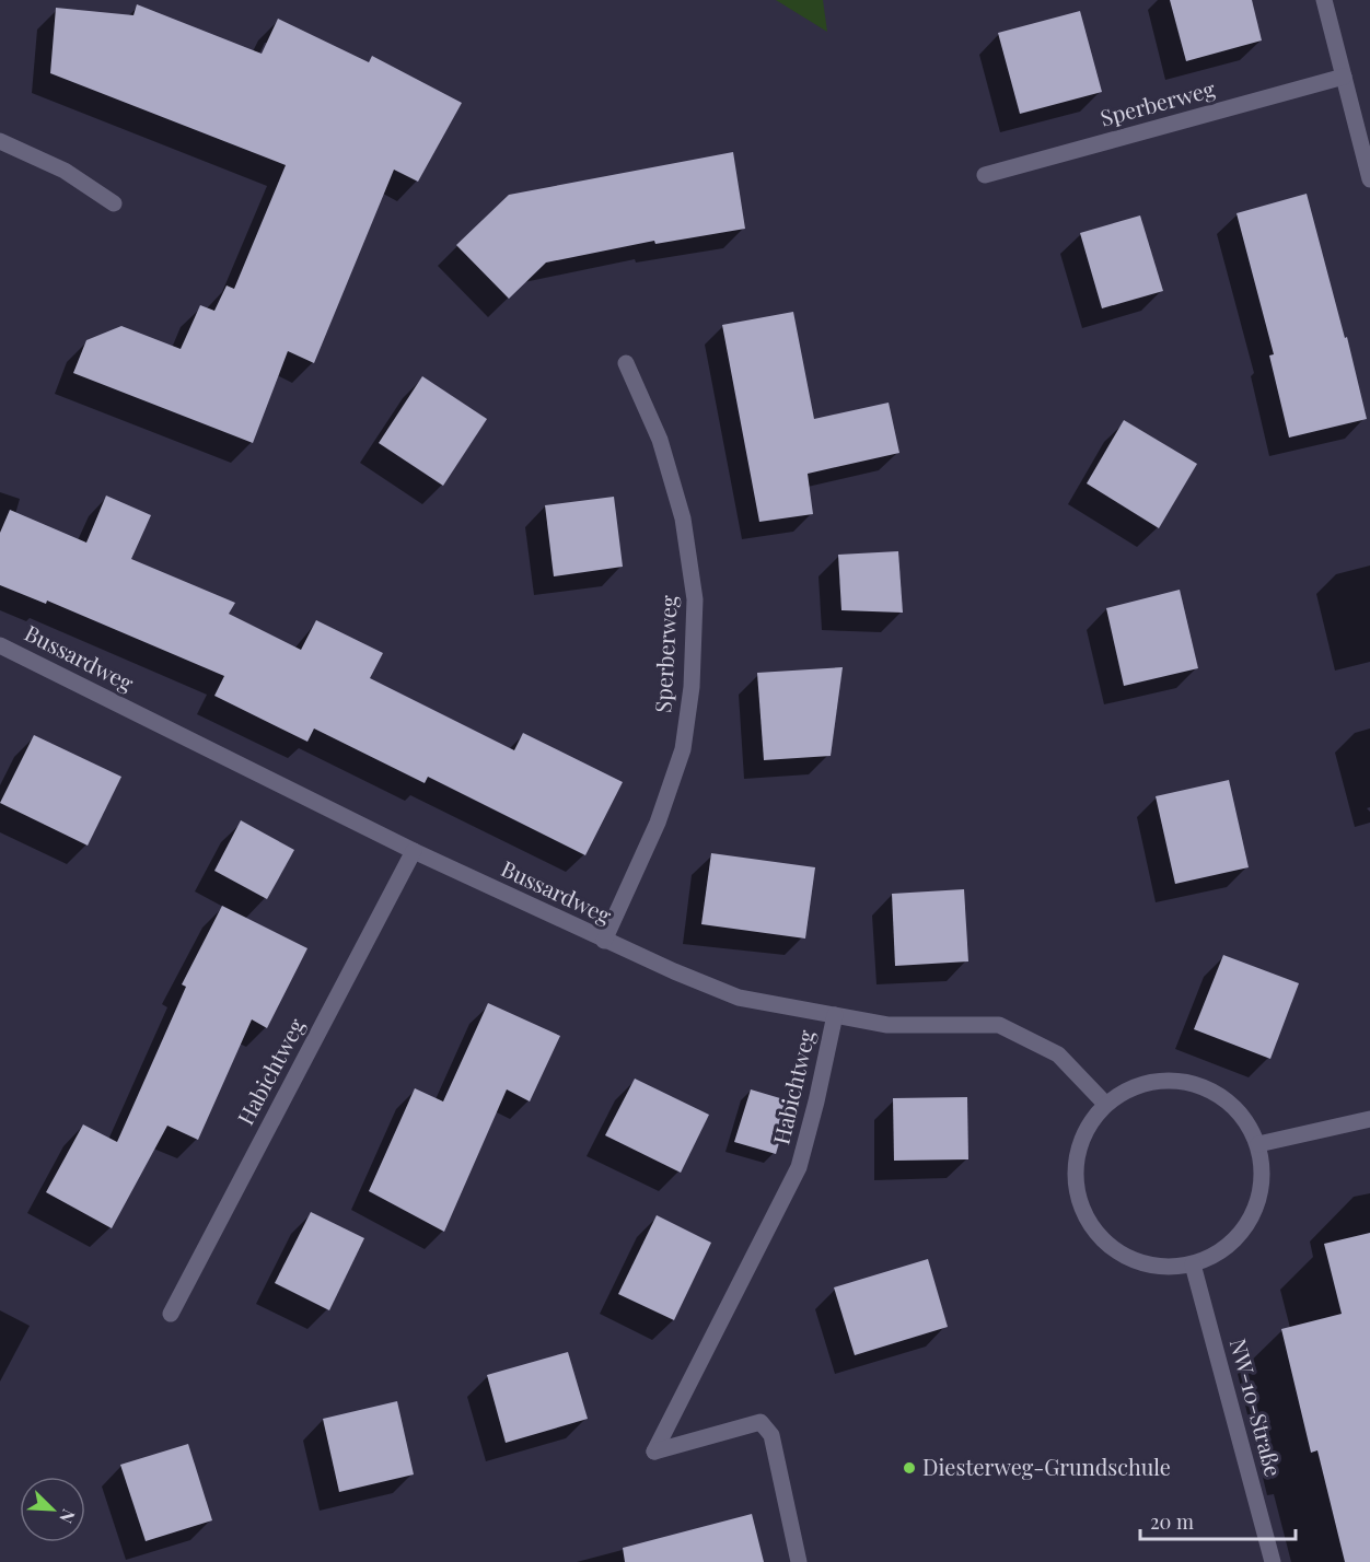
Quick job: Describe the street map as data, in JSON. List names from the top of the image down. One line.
{"streets":{"street":["Sperberweg","Bussardweg","Habichtweg","NW-10-Straße"]},"crossings":[["Sperberweg","Bussardweg"],["Bussardweg","Habichtweg"],["Bussardweg","NW-10-Straße"]],"places":["Diesterweg-Grundschule"],"scale_bar":"20 m","north":"bottom right"}
